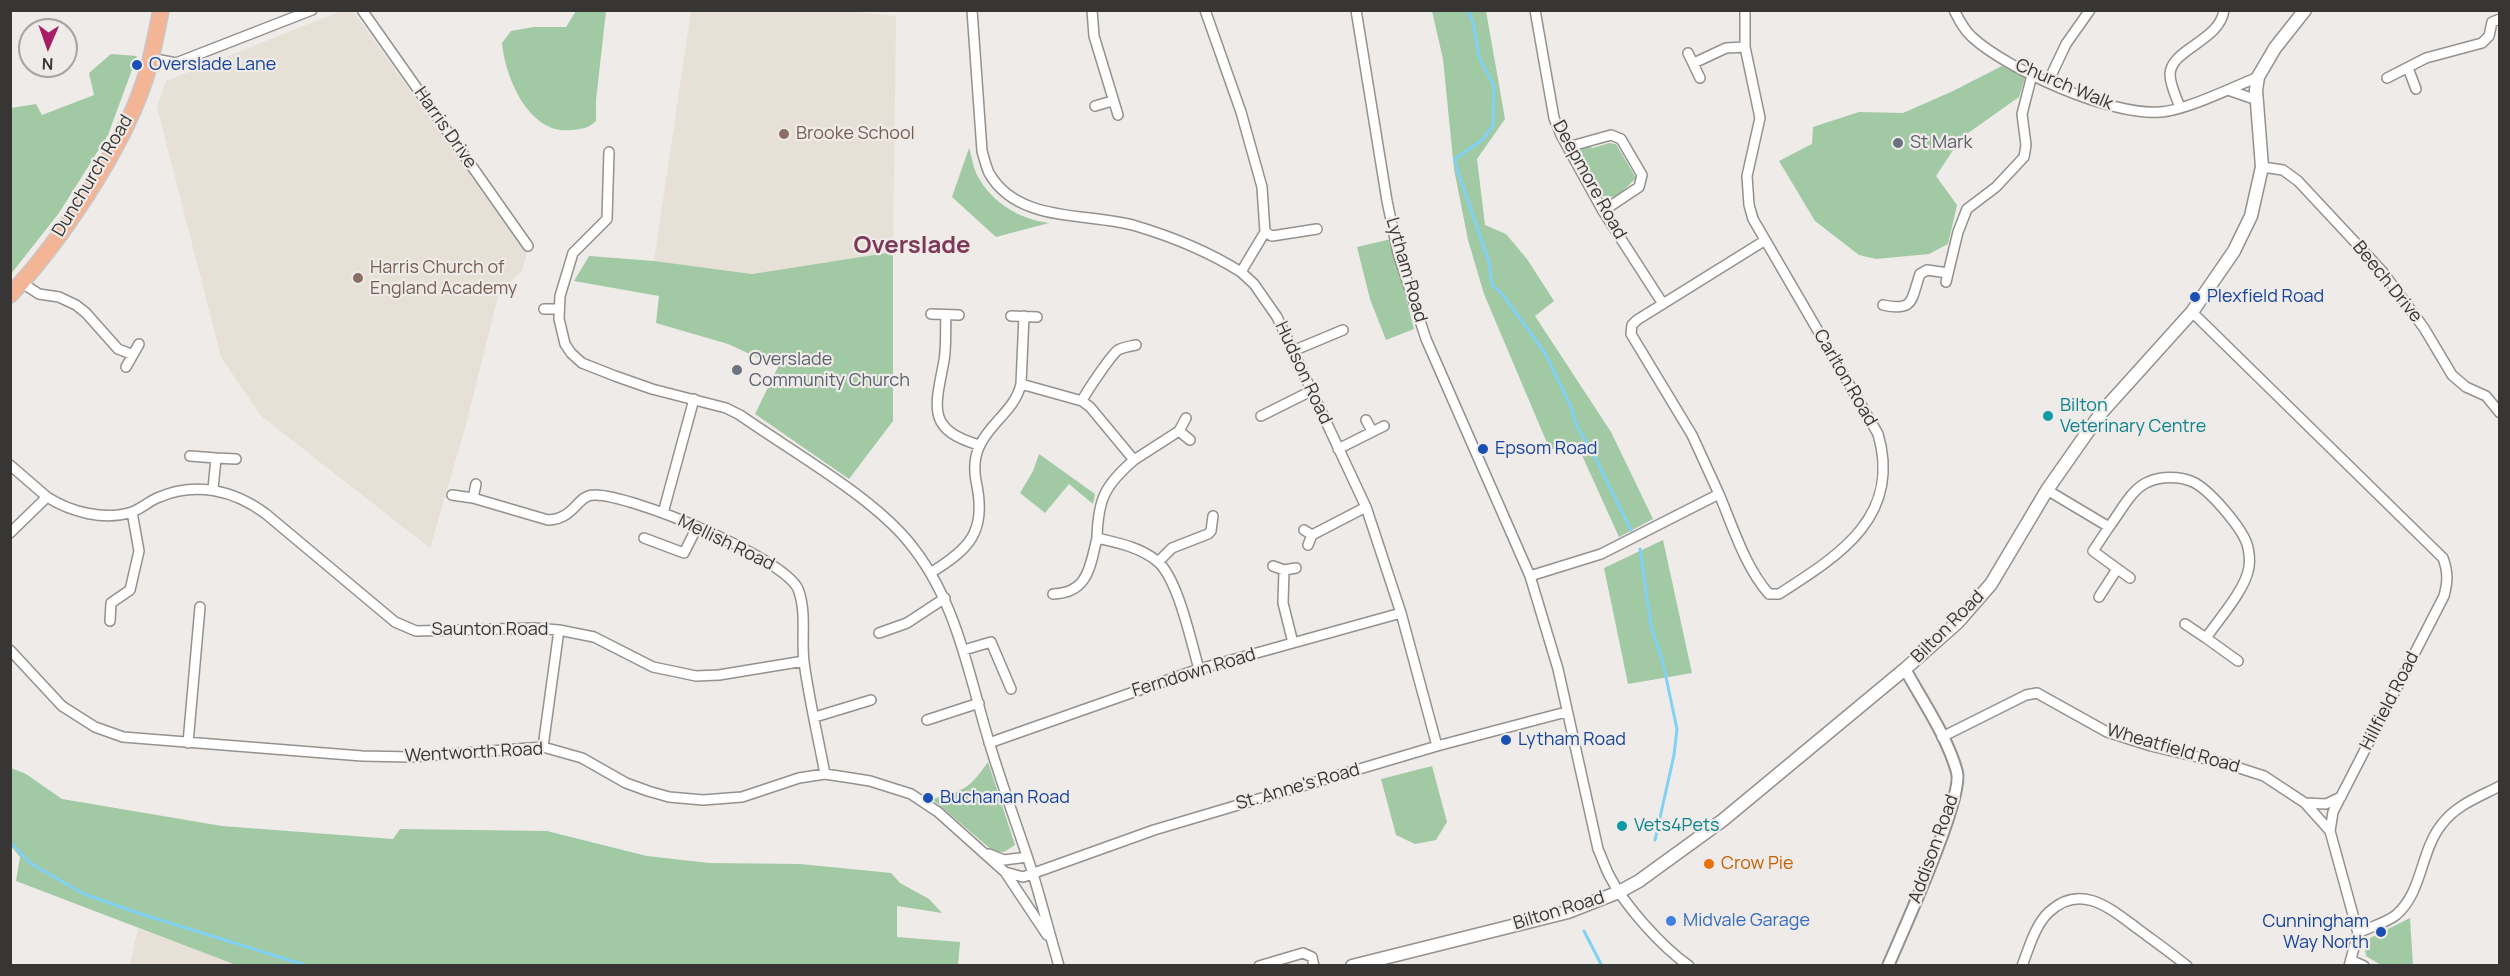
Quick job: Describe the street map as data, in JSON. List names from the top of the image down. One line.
{"streets":{"highway":["Dunchurch Road"],"main road":["Bilton Road"],"street":["Church Walk","Harris Drive","Deepmore Road","Lytham Road","Beech Drive","Hudson Road","Carlton Road","Mellish Road","Saunton Road","Ferndown Road","Hillfield Road","Wheatfield Road","Wentworth Road","St. Anne's Road","Addison Road"]},"crossings":[["Church Walk","Bilton Road"],["Lytham Road","Bilton Road"],["Lytham Road","St. Anne's Road"],["Beech Drive","Bilton Road"],["Hudson Road","Ferndown Road"],["Hudson Road","St. Anne's Road"],["Mellish Road","Saunton Road"],["Mellish Road","Wentworth Road"],["Bilton Road","Hillfield Road"],["Bilton Road","Addison Road"],["Hillfield Road","Wheatfield Road"],["Wheatfield Road","Addison Road"]],"districts":["Overslade"],"places":["Overslade Lane","Brooke School","St Mark","Harris Church of England Academy","Plexfield Road","Overslade Community Church","Bilton Veterinary Centre","Epsom Road","Lytham Road","Buchanan Road","Vets4Pets","Crow Pie","Midvale Garage","Cunningham Way North"],"north":"bottom"}
